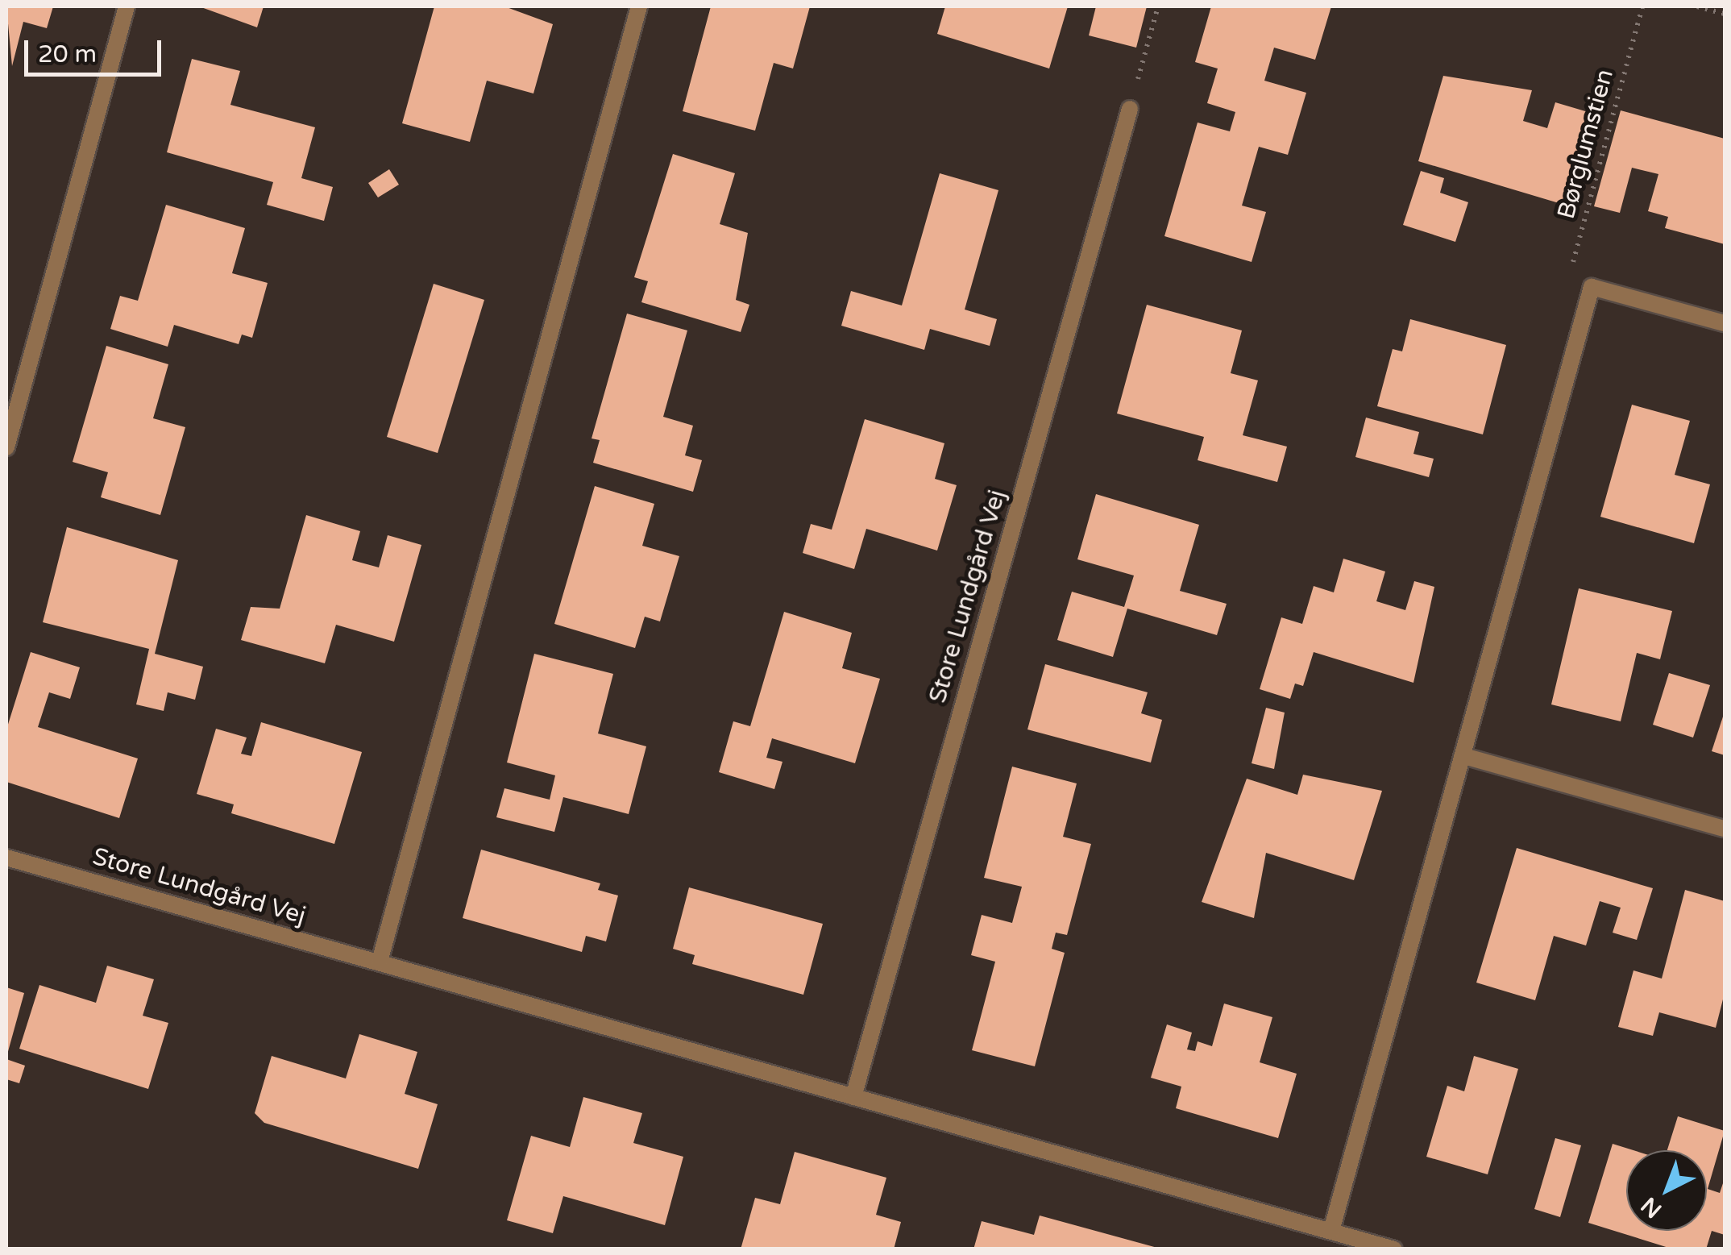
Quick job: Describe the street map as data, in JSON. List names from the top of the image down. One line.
{"streets":{"street":["Store Lundgård Vej"],"path":["Børglumstien"]},"scale_bar":"20 m","north":"bottom left"}
